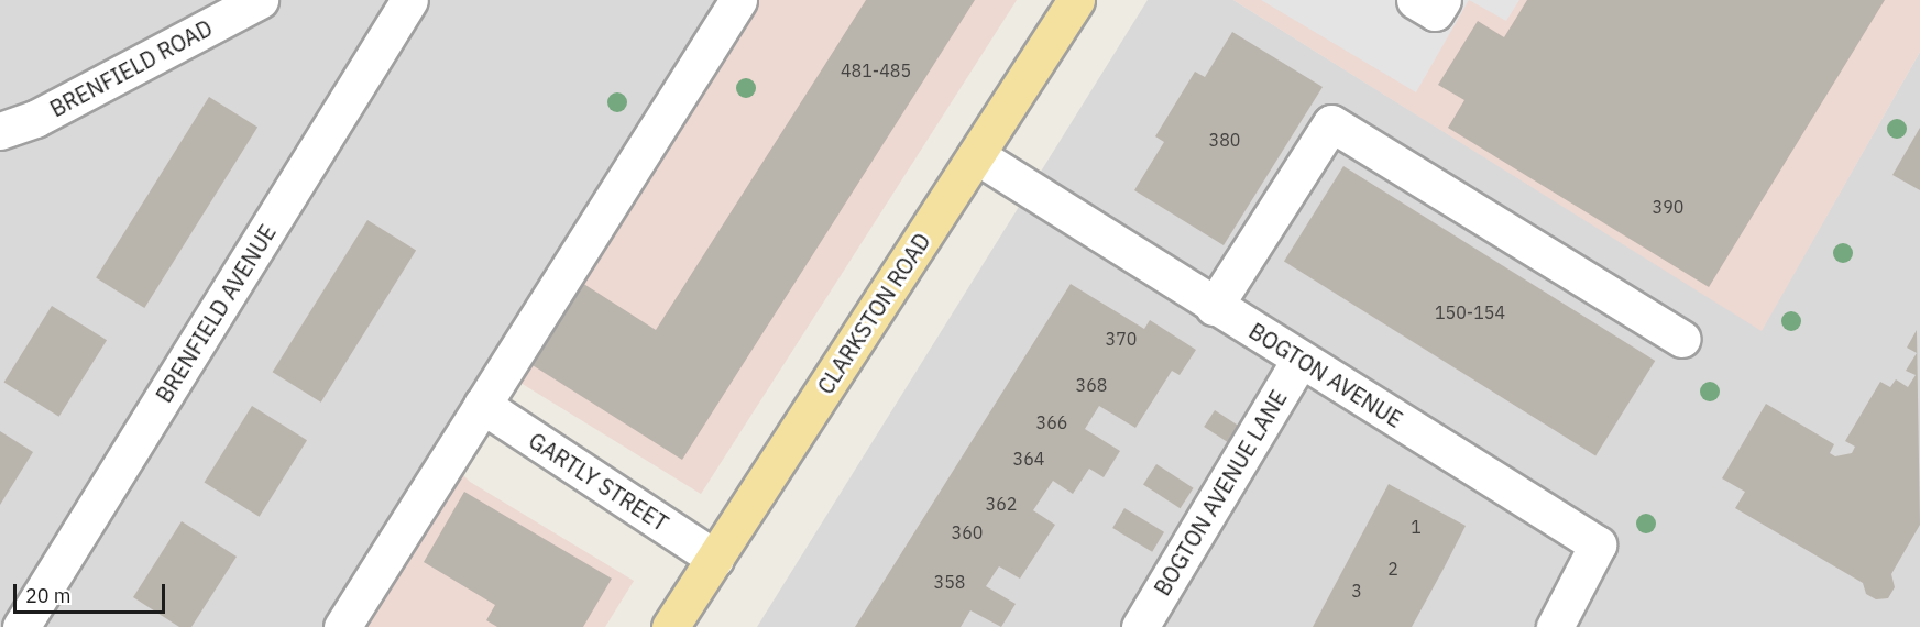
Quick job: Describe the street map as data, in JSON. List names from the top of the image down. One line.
{"streets":{"main road":["CLARKSTON ROAD"],"street":["BRENFIELD ROAD","BRENFIELD AVENUE","BOGTON AVENUE","GARTLY STREET","BOGTON AVENUE LANE"]},"crossings":[["CLARKSTON ROAD","BOGTON AVENUE"],["CLARKSTON ROAD","GARTLY STREET"],["BOGTON AVENUE","BOGTON AVENUE LANE"]],"house_numbers":["481-485","380","390","150-154","370","368","366","364","362","1","360","2","358","3"],"scale_bar":"20 m"}
